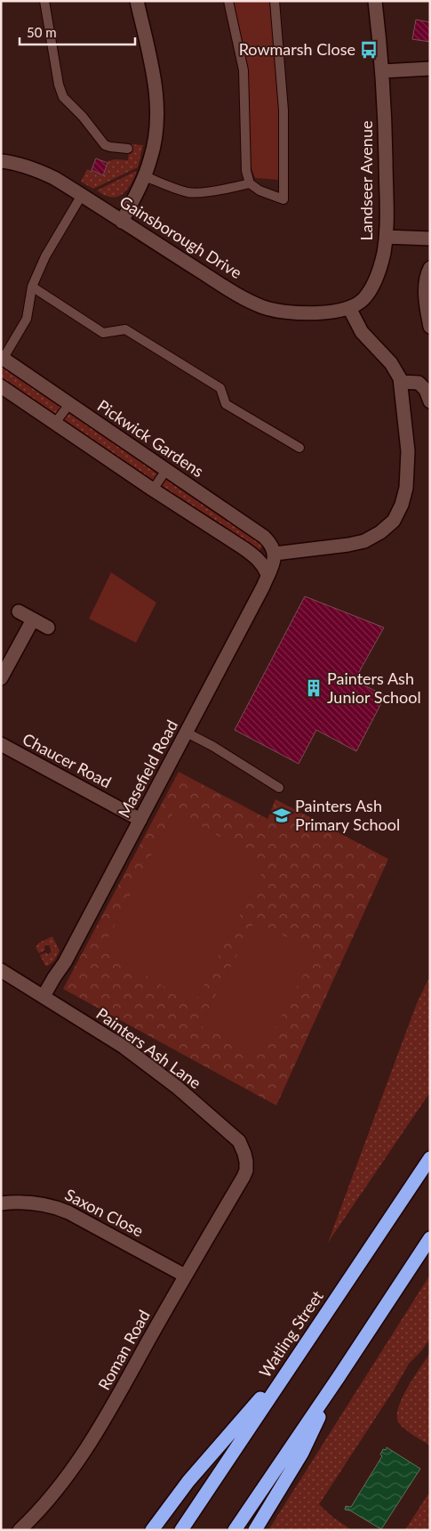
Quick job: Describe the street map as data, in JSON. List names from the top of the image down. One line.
{"streets":{"highway":["Watling Street"],"street":["Landseer Avenue","Gainsborough Drive","Pickwick Gardens","Chaucer Road","Masefield Road","Painters Ash Lane","Saxon Close","Roman Road"]},"crossings":[["Landseer Avenue","Gainsborough Drive"],["Pickwick Gardens","Masefield Road"],["Chaucer Road","Masefield Road"],["Masefield Road","Painters Ash Lane"],["Painters Ash Lane","Roman Road"],["Saxon Close","Roman Road"]],"places":{"bus stop":["Rowmarsh Close"],"building":["Painters Ash Junior School"],"school or university":["Painters Ash Primary School"]},"scale_bar":"50 m"}
